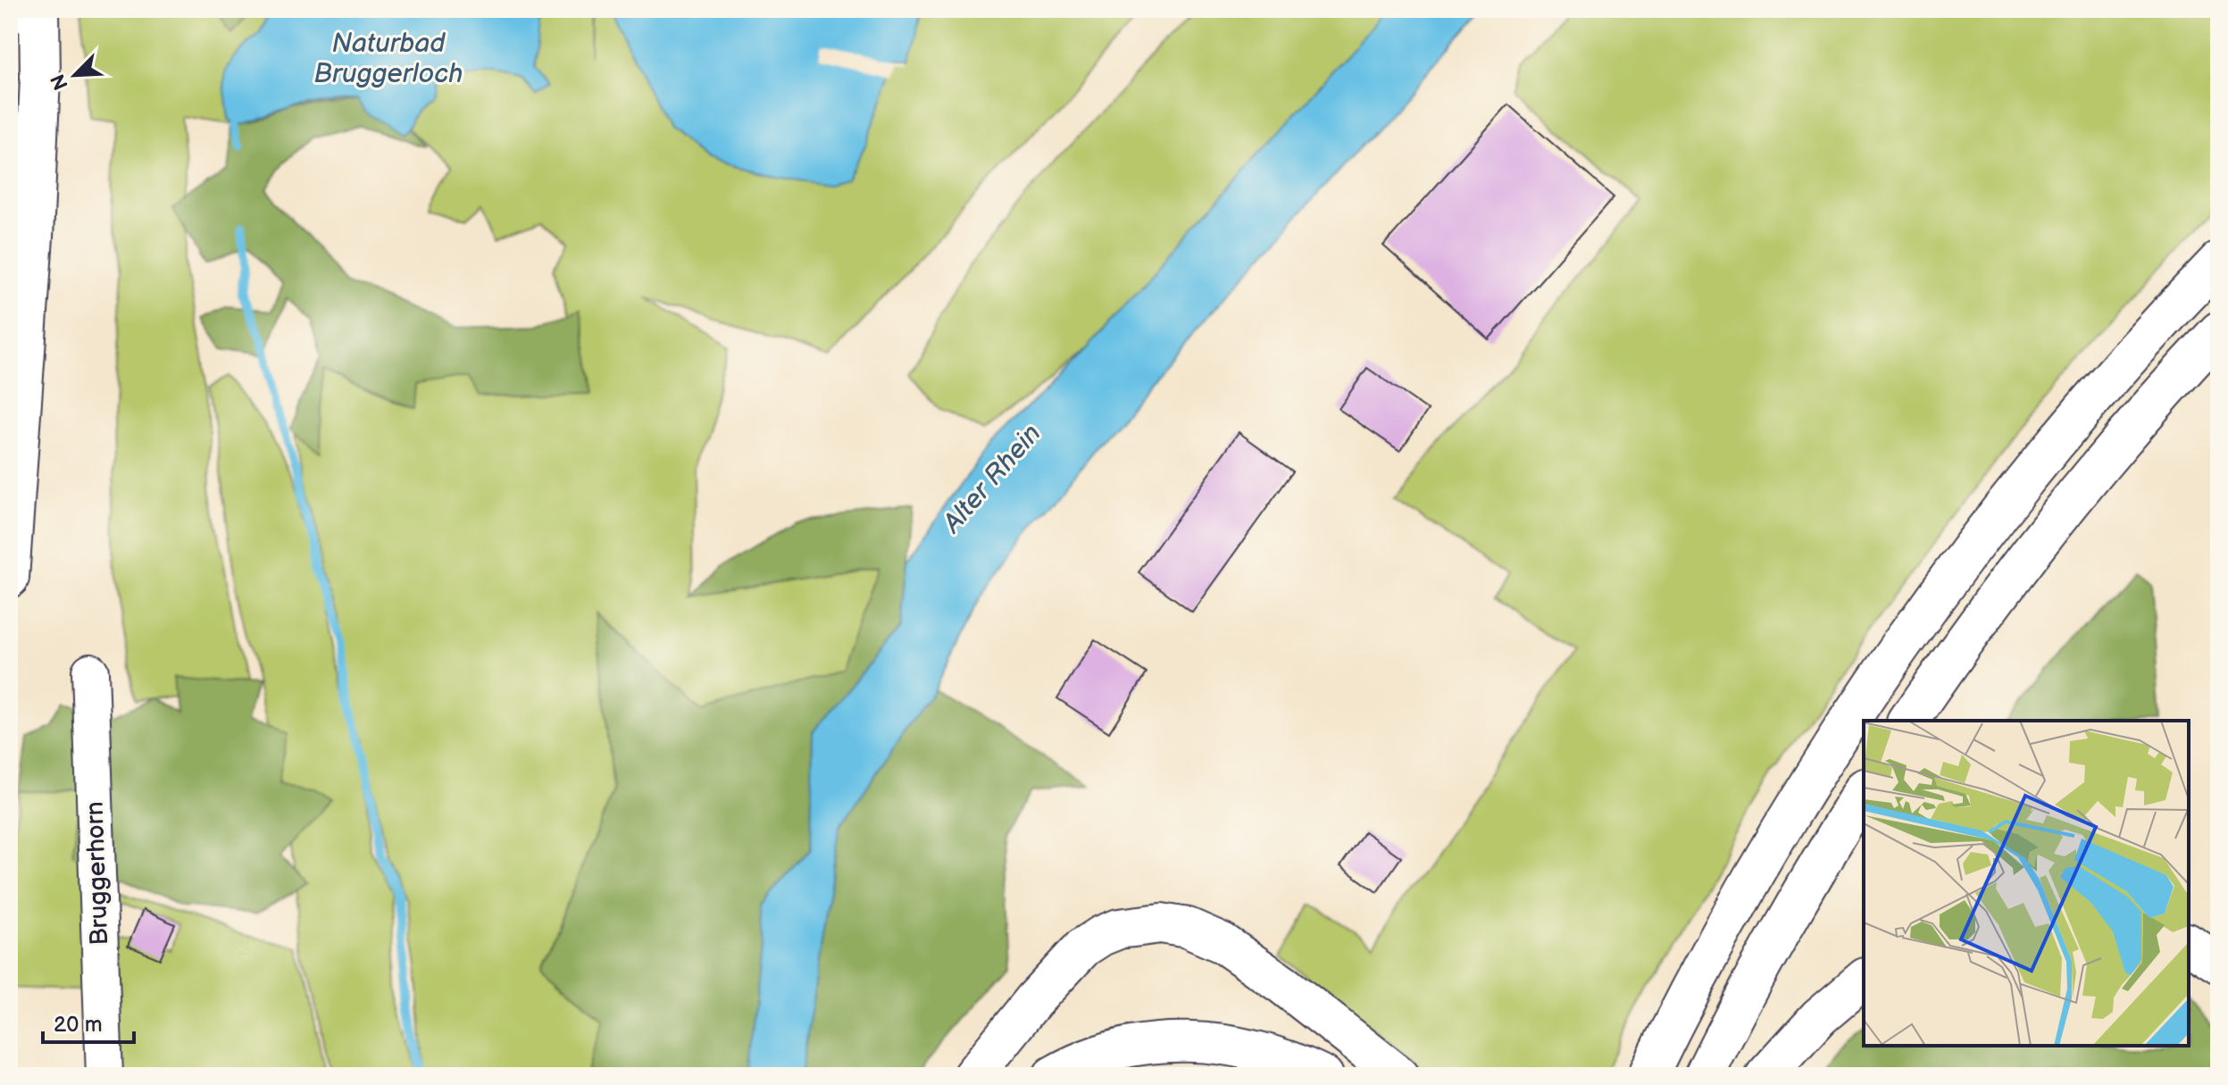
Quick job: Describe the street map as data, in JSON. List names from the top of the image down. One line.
{"streets":{"street":["Bruggerhorn"]},"water":["Naturbad Bruggerloch","Alter Rhein"],"scale_bar":"20 m","north":"bottom left"}
